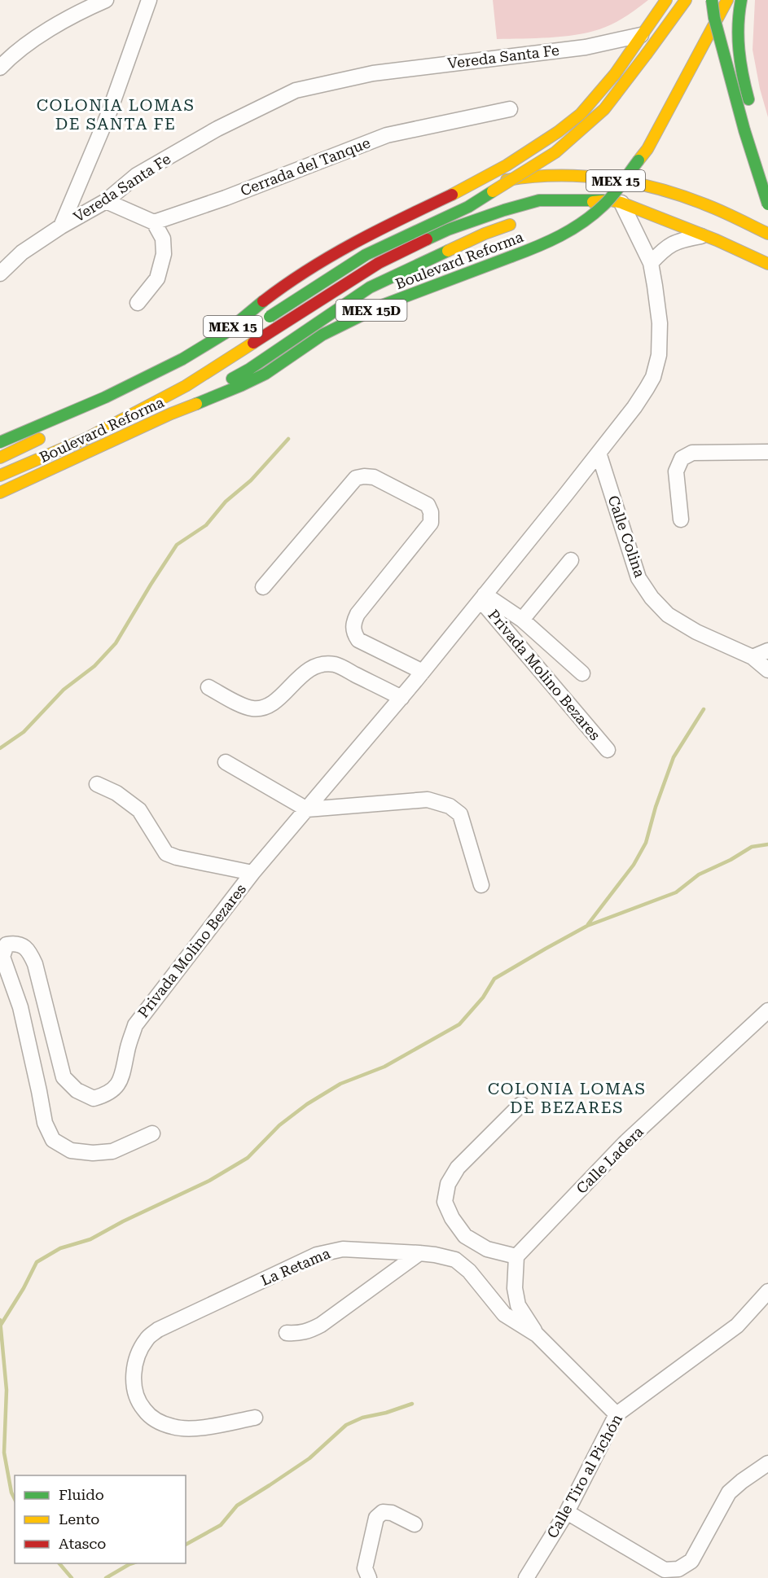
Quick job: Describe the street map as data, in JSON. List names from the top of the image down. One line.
{"streets":{"main road":["MEX 15","Boulevard Reforma","MEX 15D"],"street":["Vereda Santa Fe","Cerrada del Tanque","Calle Colina","Privada Molino Bezares","Calle Ladera","La Retama","Calle Tiro al Pichón"]},"crossings":[["Vereda Santa Fe","Boulevard Reforma"],["MEX 15","Boulevard Reforma"],["MEX 15","Privada Molino Bezares"],["Calle Colina","Privada Molino Bezares"],["La Retama","Calle Tiro al Pichón"]],"districts":["COLONIA LOMAS DE SANTA FE","COLONIA LOMAS DE BEZARES"],"legend":["Fluido","Lento","Atasco"]}
